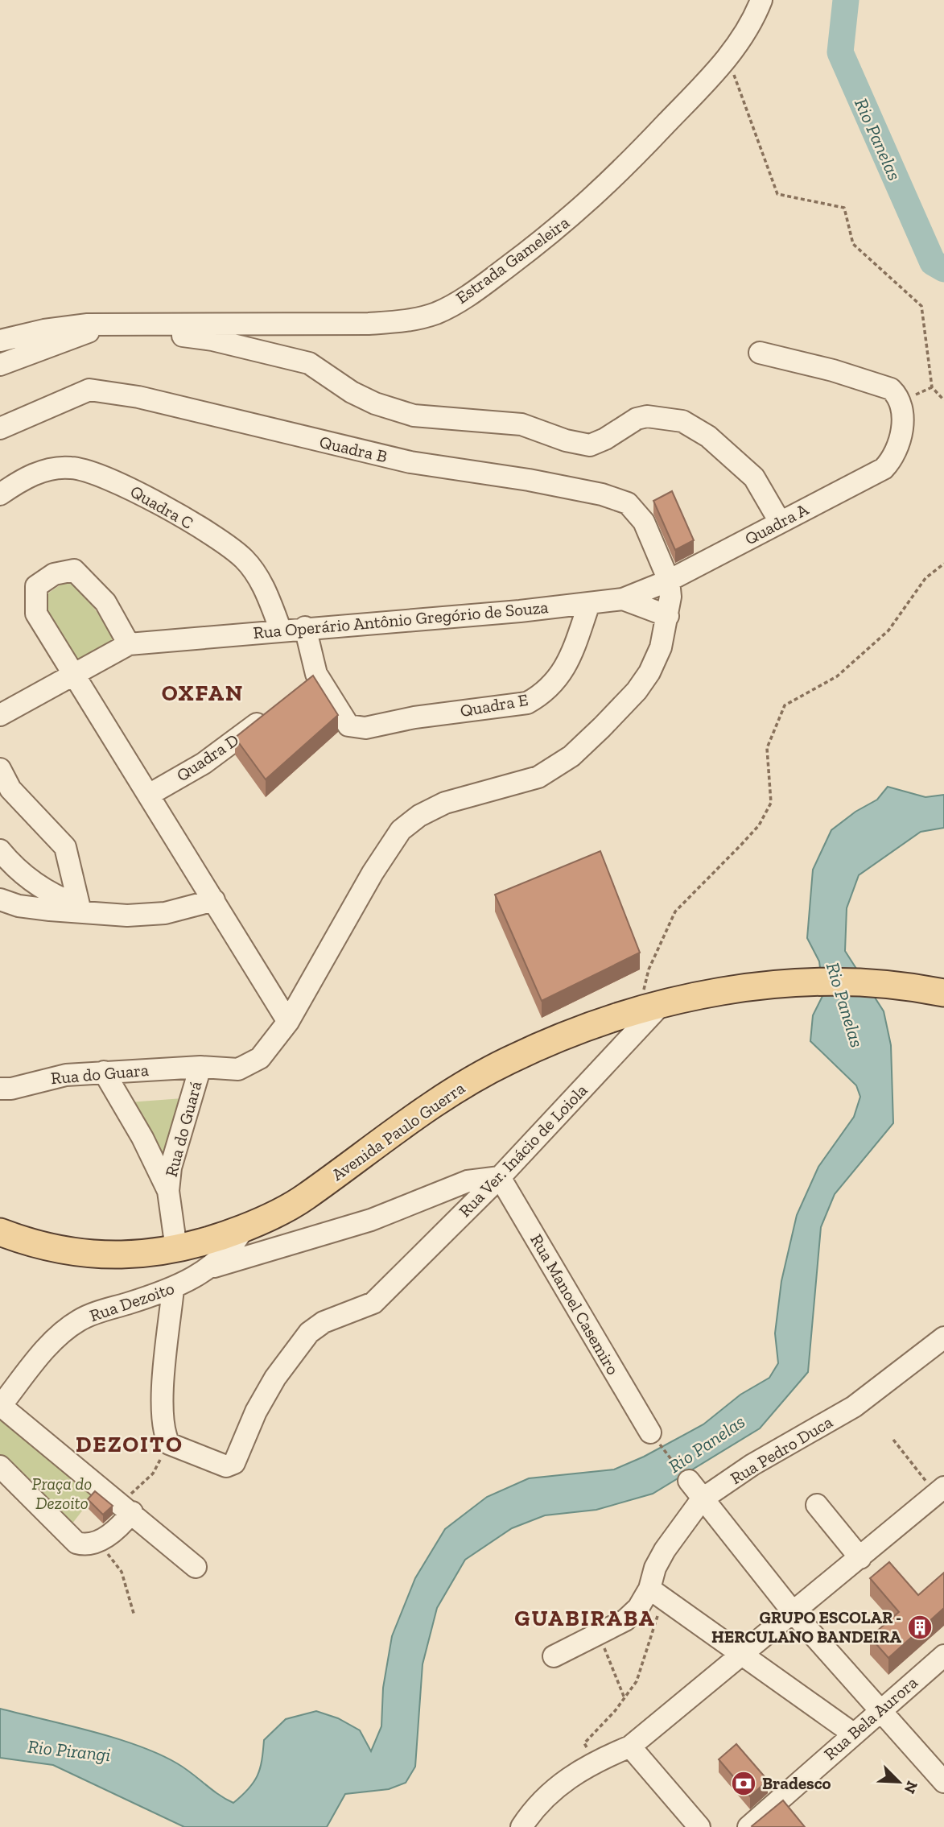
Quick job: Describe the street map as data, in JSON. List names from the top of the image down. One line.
{"streets":{"main road":["Avenida Paulo Guerra"],"street":["Estrada Gameleira","Quadra B","Quadra C","Quadra A","Rua Operário Antônio Gregório de Souza","Quadra E","Quadra D","Rua do Guara","Rua do Guará","Rua Ver. Inácio de Loiola","Rua Dezoito","Rua Manoel Casemiro","Rua Pedro Duca","Rua Bela Aurora"]},"crossings":[["Quadra B","Quadra A"],["Quadra B","Rua Operário Antônio Gregório de Souza"],["Quadra B","Rua do Guara"],["Quadra C","Rua Operário Antônio Gregório de Souza"],["Quadra A","Rua Operário Antônio Gregório de Souza"],["Quadra A","Rua do Guara"],["Rua Operário Antônio Gregório de Souza","Quadra E"],["Rua Operário Antônio Gregório de Souza","Rua do Guara"],["Rua do Guara","Rua do Guará"],["Rua do Guará","Avenida Paulo Guerra"],["Avenida Paulo Guerra","Rua Ver. Inácio de Loiola"],["Avenida Paulo Guerra","Rua Dezoito"],["Rua Ver. Inácio de Loiola","Rua Manoel Casemiro"]],"districts":["OXFAN","DEZOITO","GUABIRABA"],"water":["Rio Panelas","Rio Pirangi"],"parks":["Praça do Dezoito"],"places":{"building":["GRUPO ESCOLAR - HERCULANO BANDEIRA"],"bank":["Bradesco"]},"north":"bottom right"}
